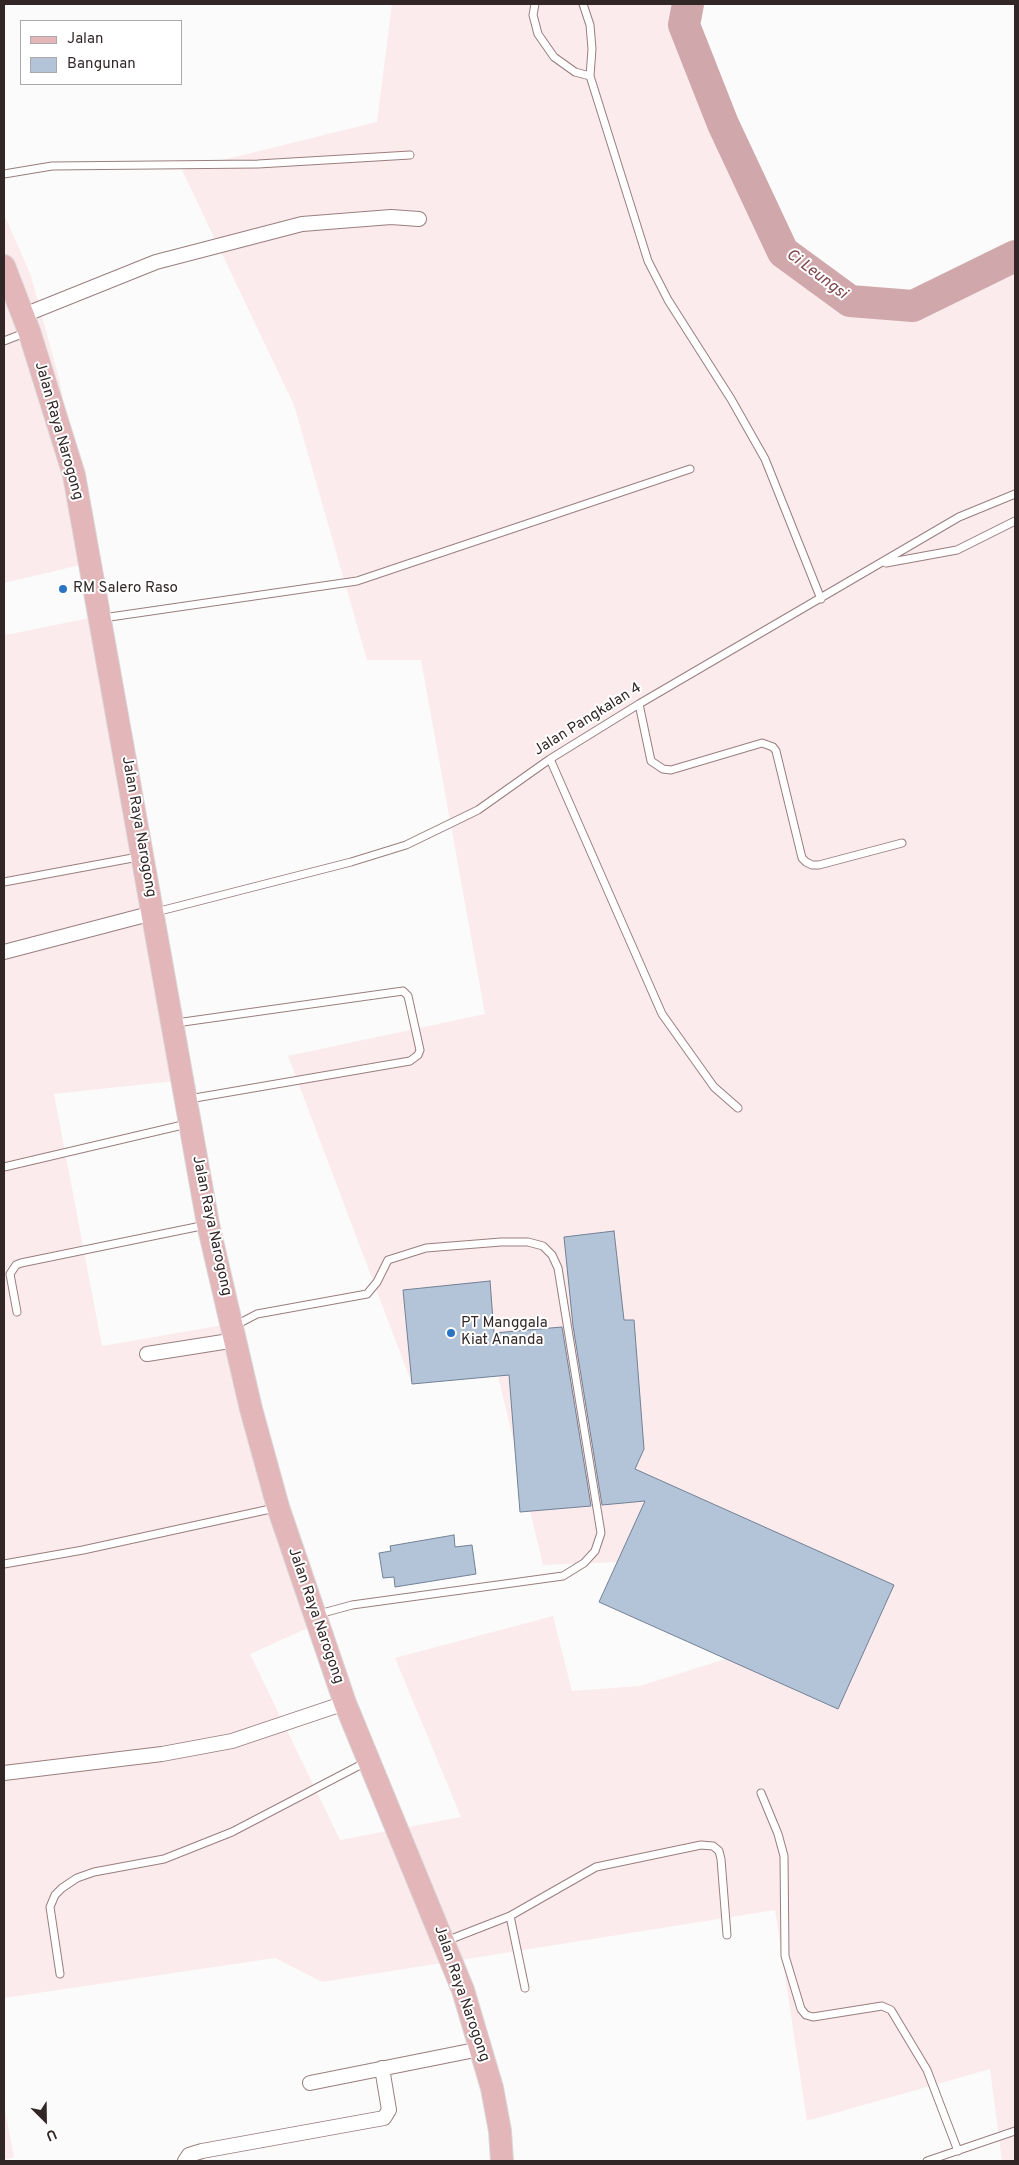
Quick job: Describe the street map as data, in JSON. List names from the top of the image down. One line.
{"streets":{"main road":["Jalan Raya Narogong"],"lane":["Jalan Pangkalan 4"]},"crossings":[["Jalan Raya Narogong","Jalan Pangkalan 4"]],"water":["Ci Leungsi"],"places":["RM Salero Raso","PT Manggala Kiat Ananda"],"legend":["Jalan","Bangunan"],"north":"bottom right"}
